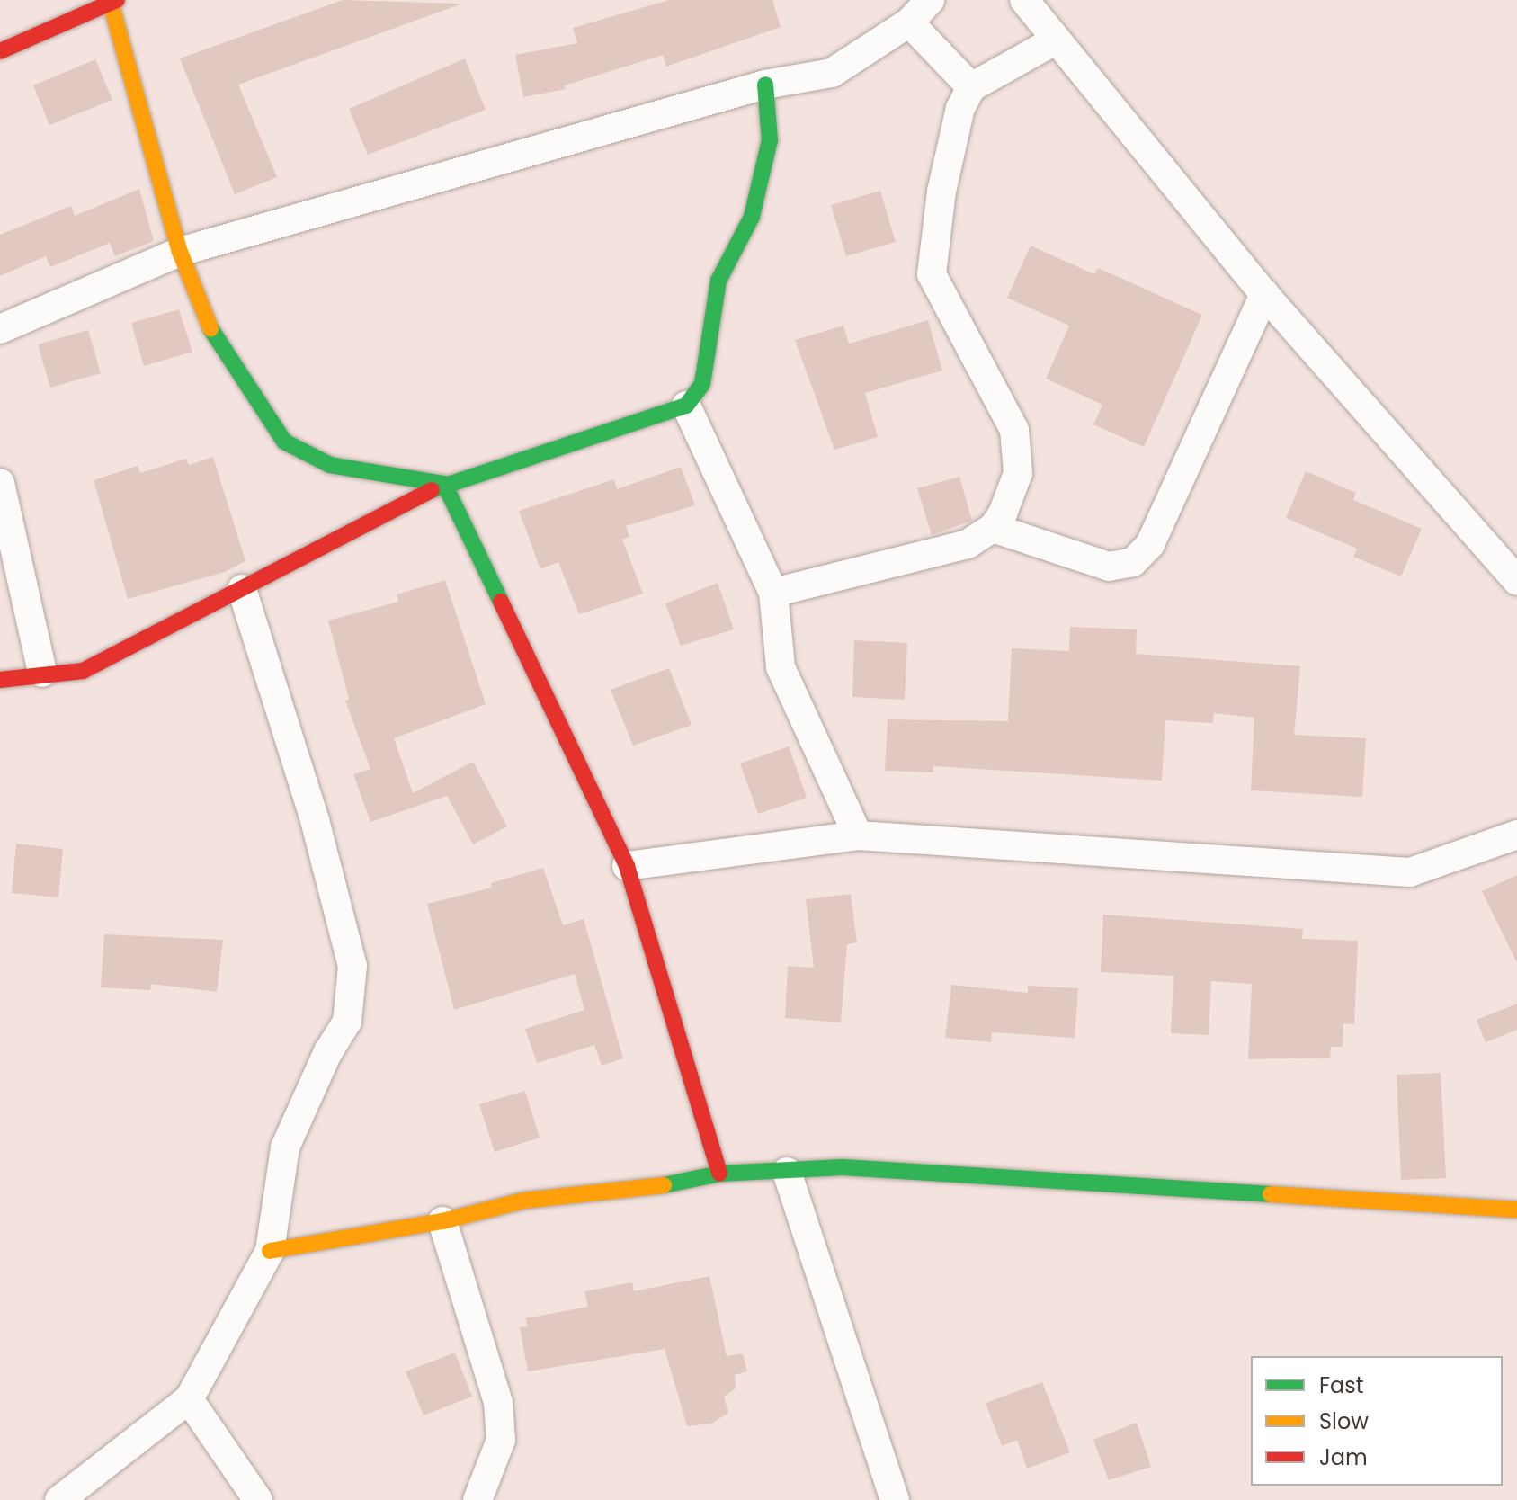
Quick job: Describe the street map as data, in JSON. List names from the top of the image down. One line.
{"legend":["Fast","Slow","Jam"]}
